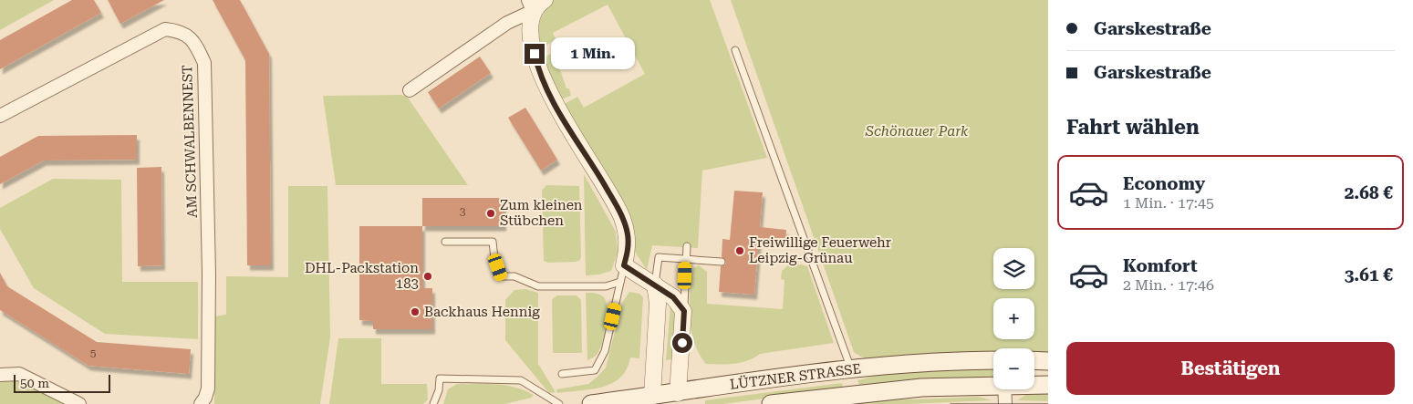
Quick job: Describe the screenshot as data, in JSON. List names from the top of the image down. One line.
{"streets":{"main road":["LÜTZNER STRASSE"],"street":["AM SCHWALBENNEST"]},"parks":["Schönauer Park"],"places":["Zum kleinen Stübchen","Freiwillige Feuerwehr Leipzig-Grünau","DHL-Packstation 183","Backhaus Hennig"],"house_numbers":["3","5"],"scale_bar":"50 m","page":{"banner":["Garskestraße","Garskestraße"],"bubble":"1 Min.","heading":"Fahrt wählen","list":[{"name":"Economy","note":"1 Min. · 17:45","value":"2.68 €"},{"name":"Komfort","note":"2 Min. · 17:46","value":"3.61 €"}],"map_buttons":["+","−"],"buttons":"Bestätigen","scale":"50 m"}}
